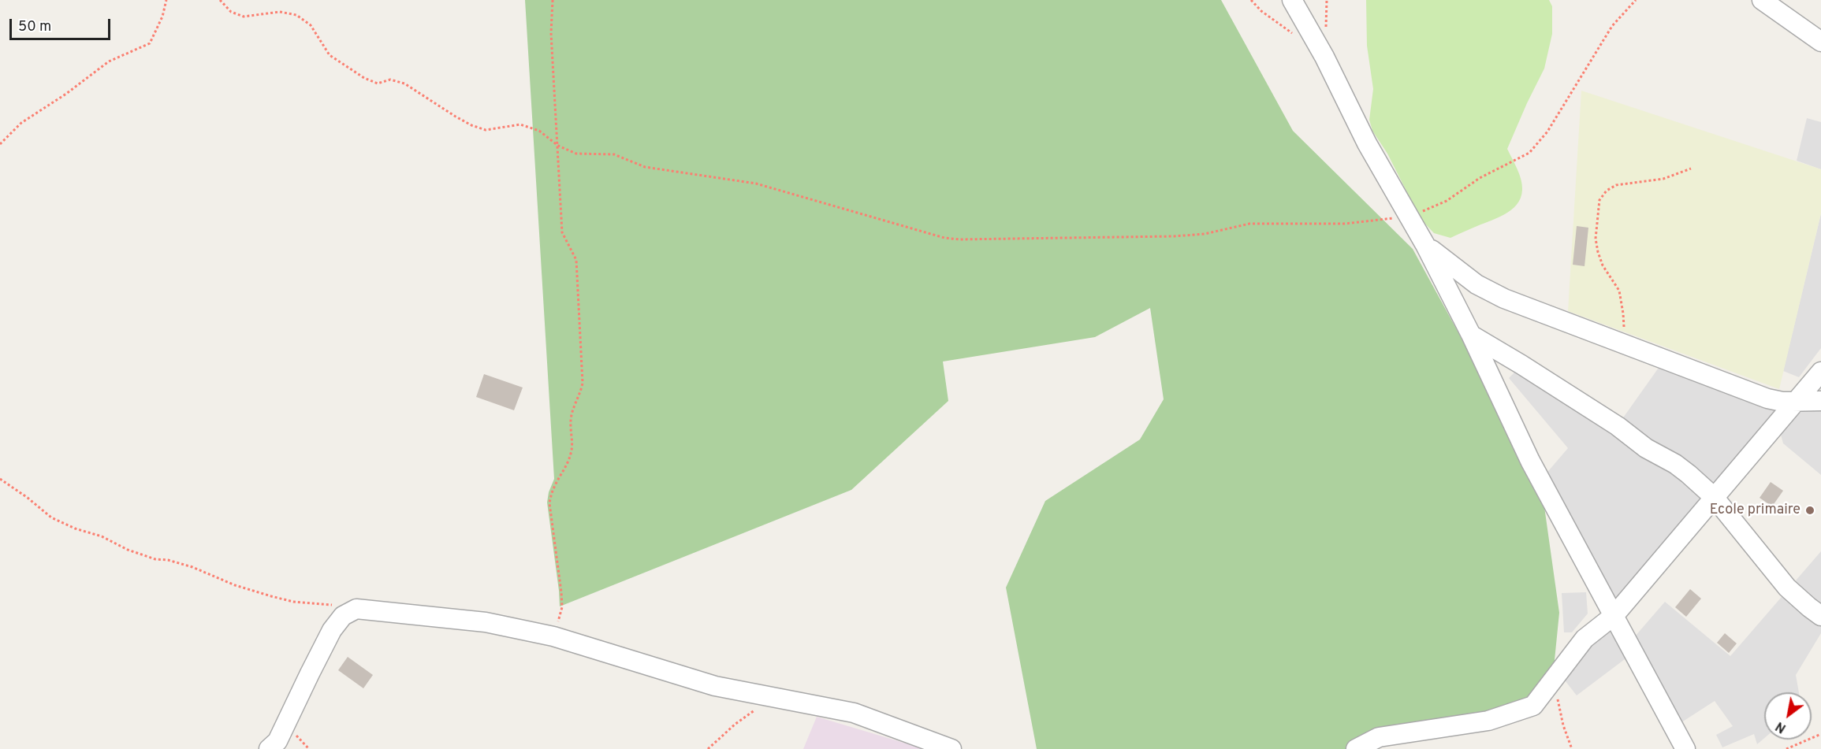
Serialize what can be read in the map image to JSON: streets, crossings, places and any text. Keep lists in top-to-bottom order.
{
  "places": ["Ecole primaire"],
  "scale_bar": "50 m",
  "north": "bottom left"
}
